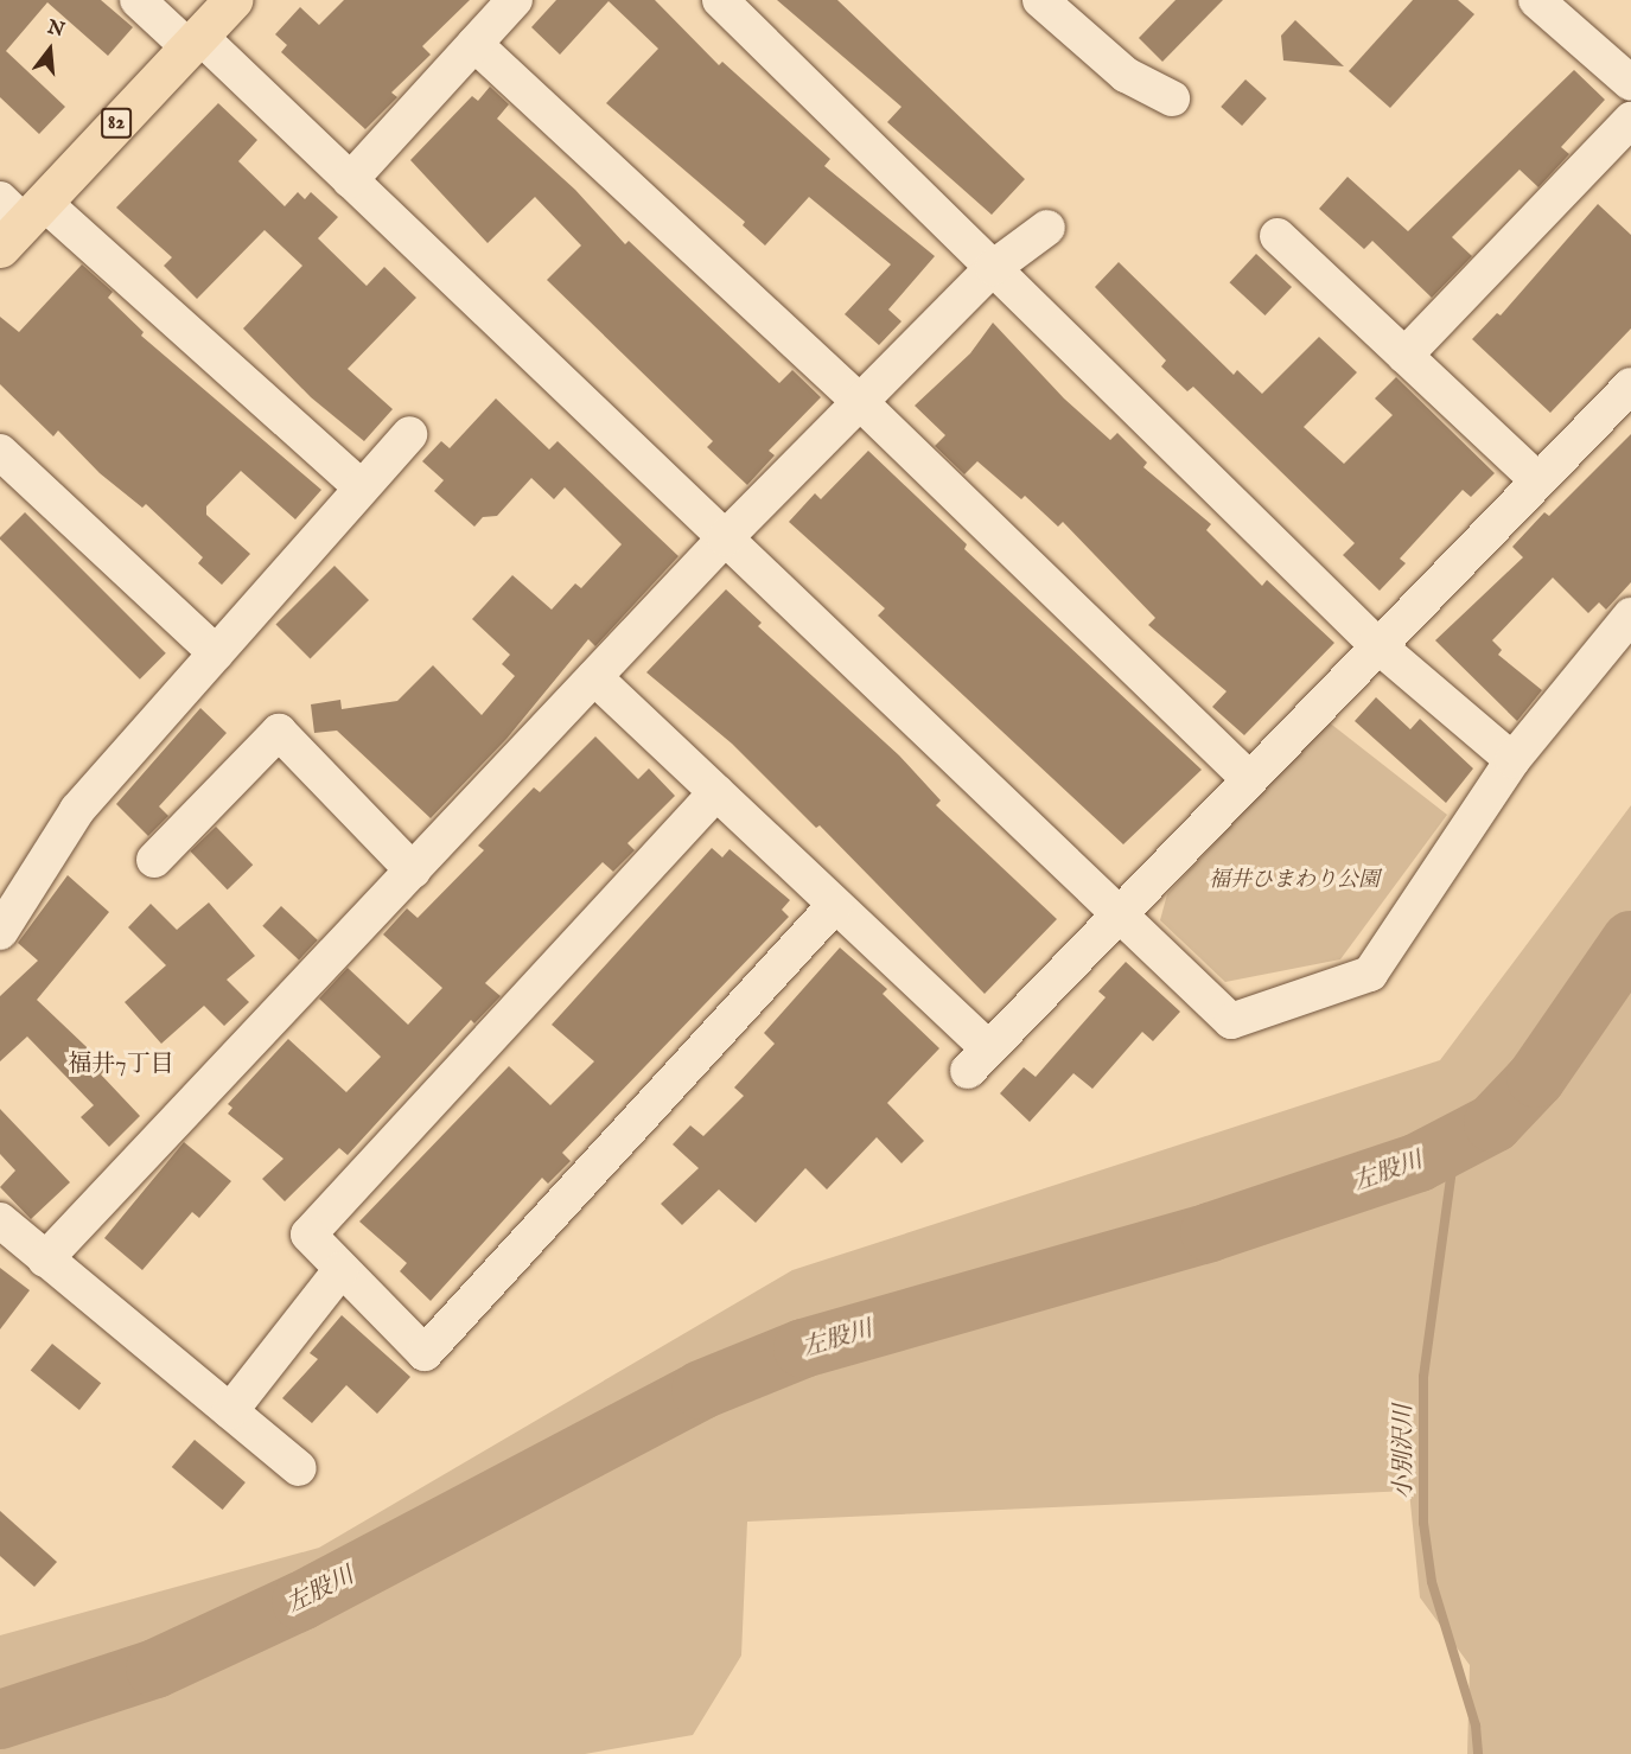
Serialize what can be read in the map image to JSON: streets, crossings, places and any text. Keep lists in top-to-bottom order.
{
  "streets": {
    "main road": ["82"]
  },
  "districts": ["福井7丁目"],
  "water": ["左股川", "小別沢川"],
  "parks": ["福井ひまわり公園"],
  "north": "top"
}
